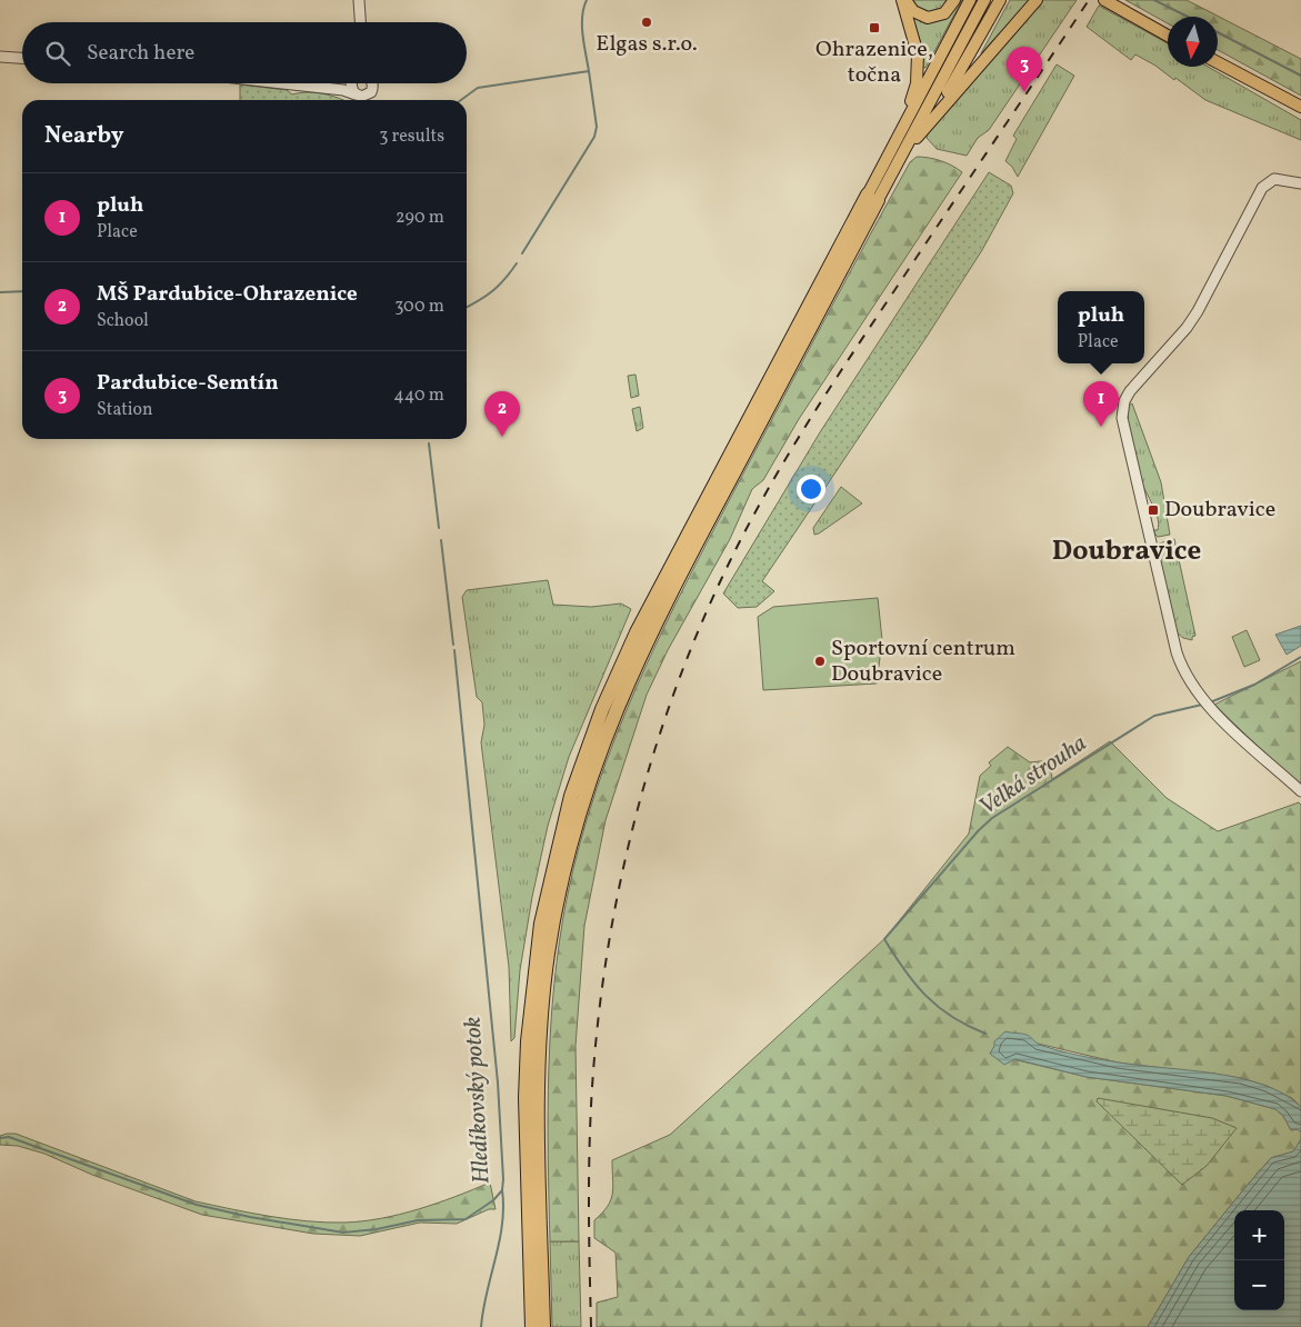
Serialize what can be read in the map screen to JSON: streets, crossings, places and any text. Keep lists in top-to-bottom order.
{
  "districts": ["Doubravice"],
  "water": ["Velká strouha", "Hledíkovský potok"],
  "places": {
    "other": ["Elgas s.r.o.", "Sportovní centrum Doubravice"],
    "transit": ["Ohrazenice, točna", "Doubravice"]
  },
  "north": "bottom",
  "page": {
    "search": "Search here",
    "pins": ["3", "1", "2"],
    "heading": ["Nearby", "3 results"],
    "list": [
      {
        "mark": "1",
        "name": "pluh",
        "note": "Place",
        "value": "290 m"
      },
      {
        "mark": "2",
        "name": "MŠ Pardubice-Ohrazenice",
        "note": "School",
        "value": "300 m"
      },
      {
        "mark": "3",
        "name": "Pardubice-Semtín",
        "note": "Station",
        "value": "440 m"
      }
    ],
    "popup": ["pluh", "Place"],
    "map_buttons": ["+", "−"]
  }
}
